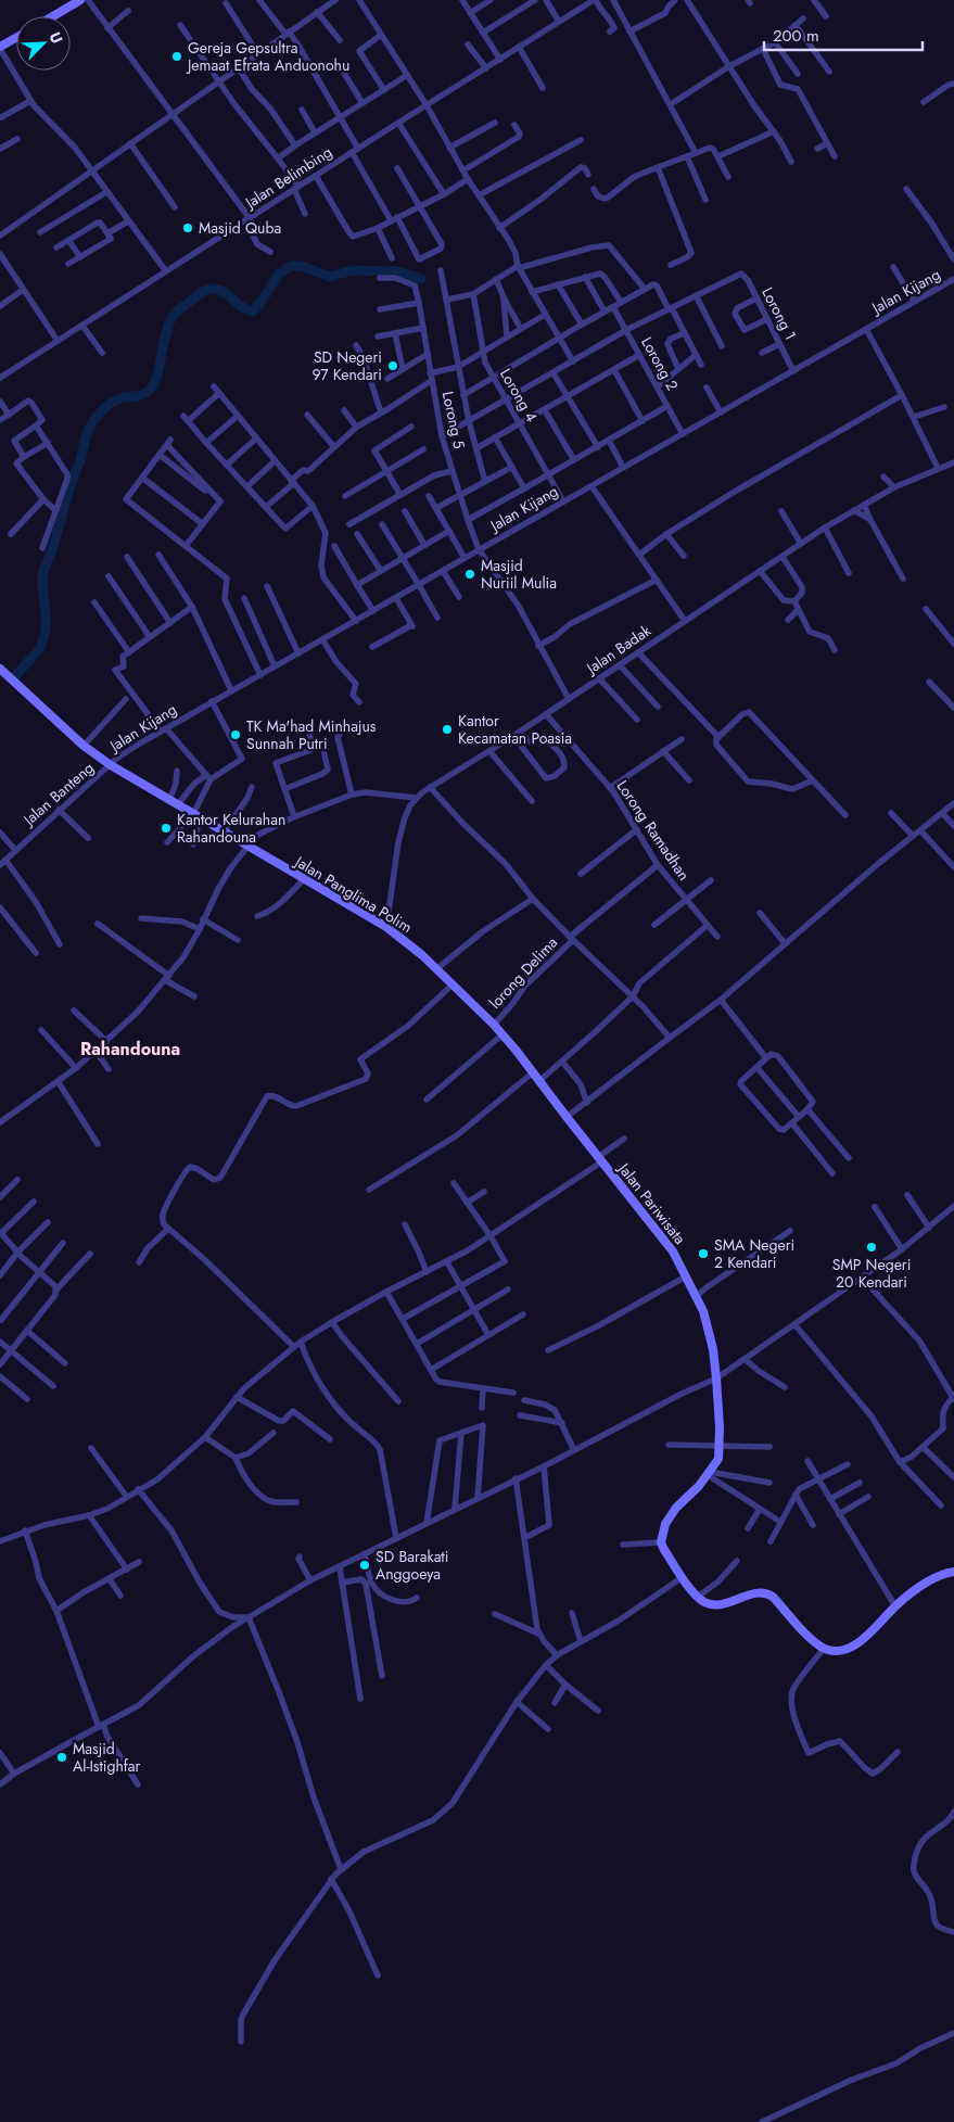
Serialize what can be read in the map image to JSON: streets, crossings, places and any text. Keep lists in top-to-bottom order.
{
  "streets": {
    "street": [
      "Jalan Belimbing",
      "Jalan Kijang",
      "Lorong 1",
      "Lorong 2",
      "Lorong 4",
      "Lorong 5",
      "Jalan Badak",
      "Jalan Banteng",
      "Lorong Ramadhan",
      "Jalan Panglima Polim",
      "lorong Delima",
      "Jalan Pariwisata"
    ]
  },
  "crossings": [
    ["Jalan Kijang", "Lorong 1"],
    ["Jalan Kijang", "Lorong 2"],
    ["Jalan Kijang", "Lorong 4"],
    ["Jalan Kijang", "Lorong 5"],
    ["Jalan Kijang", "Jalan Banteng"],
    ["Jalan Kijang", "Jalan Panglima Polim"],
    ["Lorong 5", "Jalan Badak"],
    ["Jalan Badak", "Lorong Ramadhan"],
    ["Jalan Badak", "Jalan Panglima Polim"],
    ["Jalan Banteng", "Jalan Panglima Polim"],
    ["Lorong Ramadhan", "lorong Delima"],
    ["Jalan Panglima Polim", "lorong Delima"],
    ["Jalan Panglima Polim", "Jalan Pariwisata"]
  ],
  "districts": ["Rahandouna"],
  "places": [
    "Gereja Gepsultra Jemaat Efrata Anduonohu",
    "Masjid Quba",
    "SD Negeri 97 Kendari",
    "Masjid Nuriil Mulia",
    "Kantor Kecamatan Poasia",
    "TK Ma'had Minhajus Sunnah Putri",
    "Kantor Kelurahan Rahandouna",
    "SMP Negeri 20 Kendari",
    "SMA Negeri 2 Kendari",
    "SD Barakati Anggoeya",
    "Masjid Al-Istighfar"
  ],
  "scale_bar": "200 m",
  "north": "top right"
}
